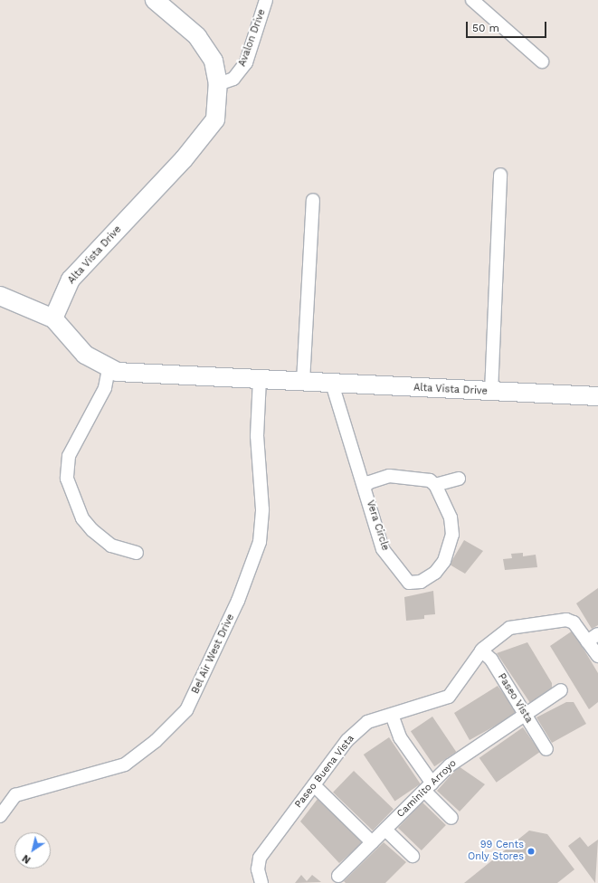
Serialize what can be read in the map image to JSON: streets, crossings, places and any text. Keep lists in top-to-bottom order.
{
  "streets": {
    "street": [
      "Avalon Drive",
      "Alta Vista Drive",
      "Vera Circle",
      "Bel Air West Drive",
      "Paseo Vista",
      "Paseo Buena Vista",
      "Caminito Arroyo"
    ]
  },
  "crossings": [
    ["Avalon Drive", "Alta Vista Drive"],
    ["Alta Vista Drive", "Vera Circle"],
    ["Alta Vista Drive", "Bel Air West Drive"],
    ["Paseo Vista", "Paseo Buena Vista"],
    ["Paseo Vista", "Caminito Arroyo"]
  ],
  "places": ["99 Cents Only Stores"],
  "scale_bar": "50 m",
  "north": "bottom left"
}
